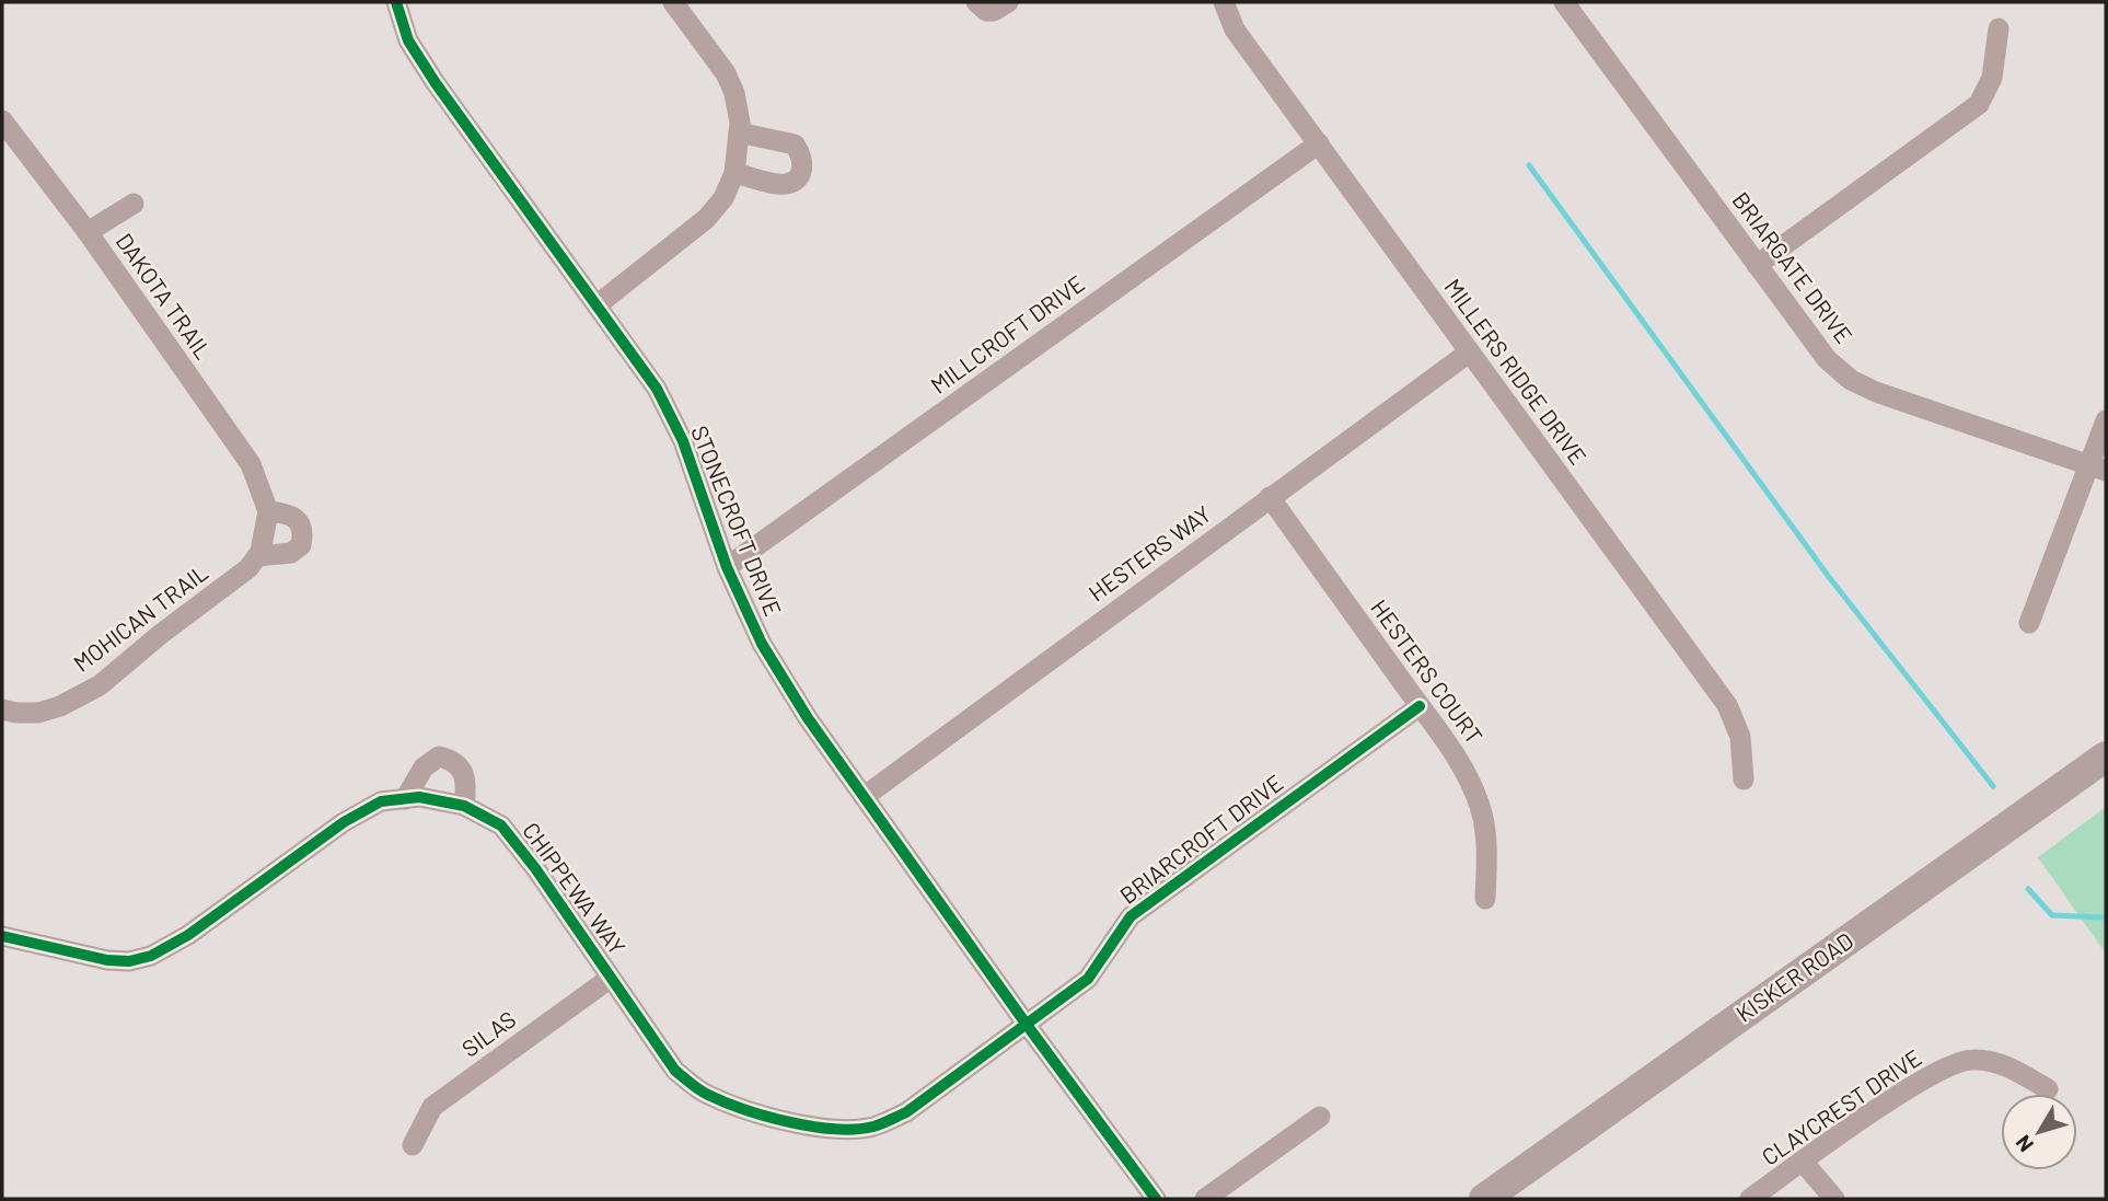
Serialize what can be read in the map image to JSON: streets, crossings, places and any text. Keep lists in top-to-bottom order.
{
  "streets": {
    "main road": ["KISKER ROAD"],
    "street": [
      "BRIARGATE DRIVE",
      "DAKOTA TRAIL",
      "MILLCROFT DRIVE",
      "MILLERS RIDGE DRIVE",
      "STONECROFT DRIVE",
      "HESTERS WAY",
      "MOHICAN TRAIL",
      "HESTERS COURT",
      "BRIARCROFT DRIVE",
      "CHIPPEWA WAY",
      "SILAS",
      "CLAYCREST DRIVE"
    ]
  },
  "crossings": [
    ["MILLCROFT DRIVE", "MILLERS RIDGE DRIVE"],
    ["MILLCROFT DRIVE", "STONECROFT DRIVE"],
    ["MILLERS RIDGE DRIVE", "HESTERS WAY"],
    ["STONECROFT DRIVE", "HESTERS WAY"],
    ["STONECROFT DRIVE", "BRIARCROFT DRIVE"],
    ["STONECROFT DRIVE", "CHIPPEWA WAY"],
    ["HESTERS WAY", "HESTERS COURT"],
    ["HESTERS COURT", "BRIARCROFT DRIVE"],
    ["BRIARCROFT DRIVE", "CHIPPEWA WAY"],
    ["CHIPPEWA WAY", "SILAS"]
  ],
  "north": "bottom left"
}
